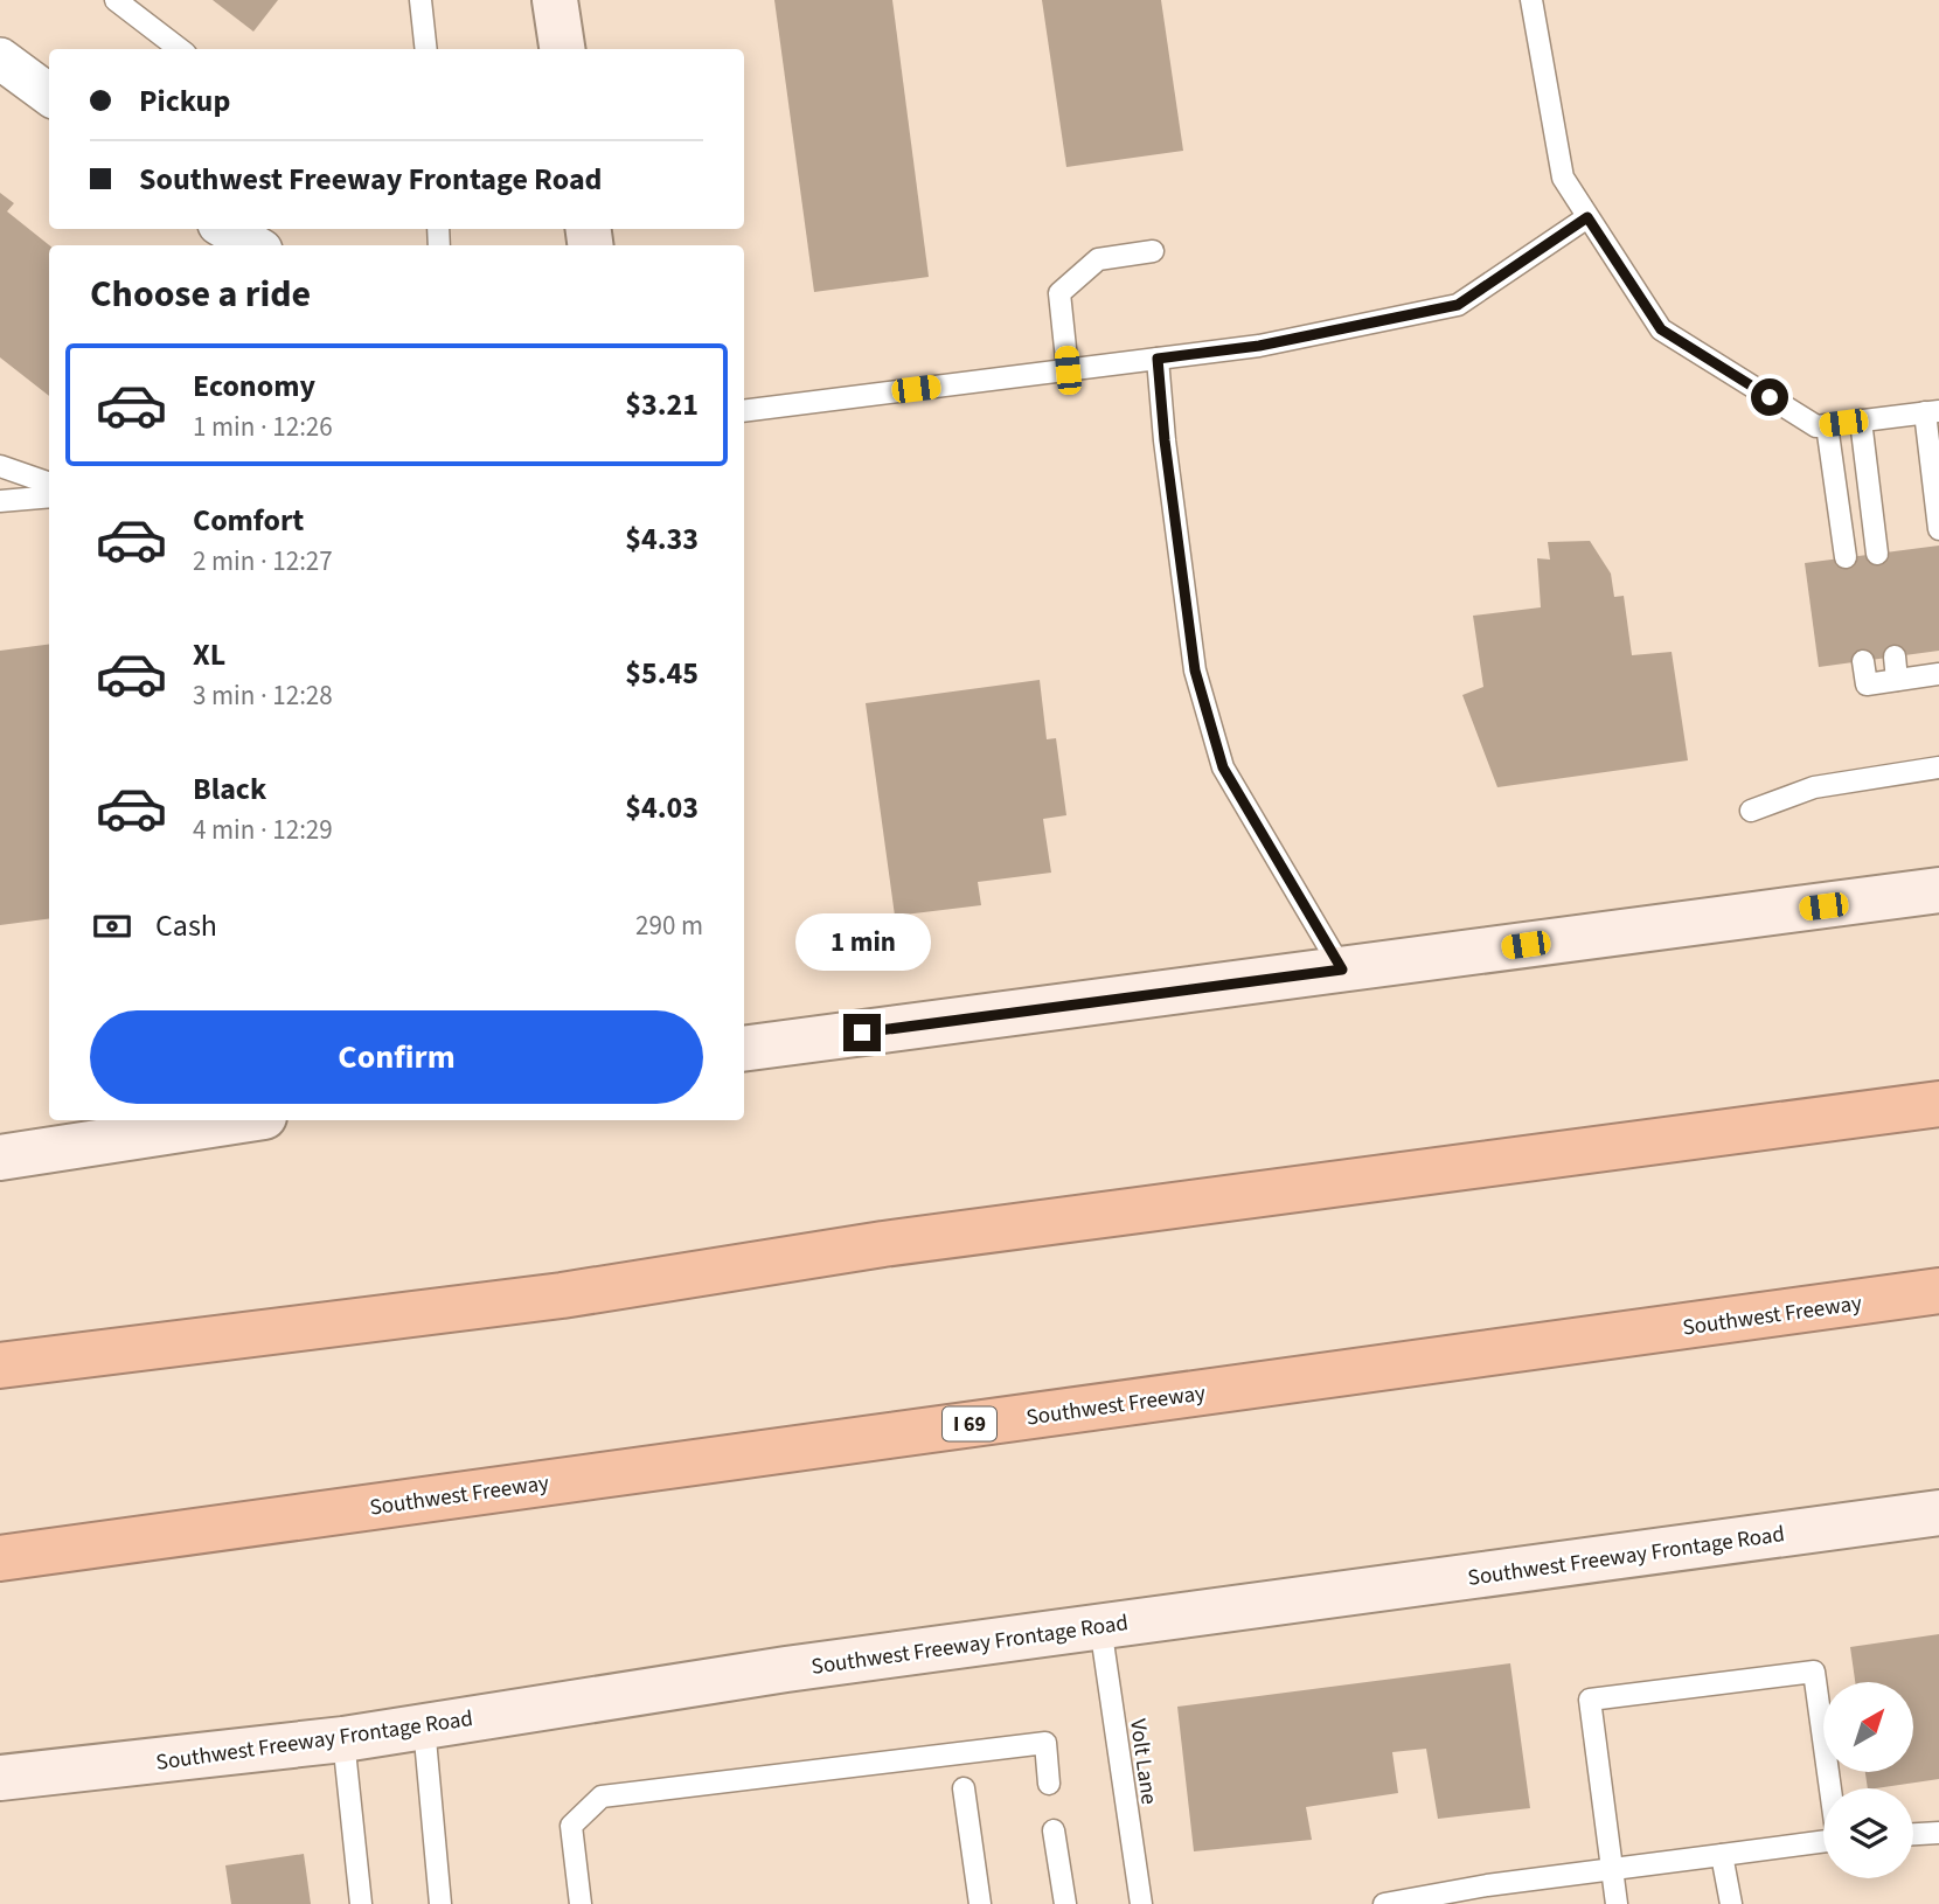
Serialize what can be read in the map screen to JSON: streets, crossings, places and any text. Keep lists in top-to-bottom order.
{
  "streets": {
    "highway": ["Southwest Freeway", "I 69"],
    "main road": ["Southwest Freeway Frontage Road"],
    "lane": ["Volt Lane"]
  },
  "crossings": [
    ["Southwest Freeway Frontage Road", "Volt Lane"]
  ],
  "north": "top right",
  "page": {
    "banner": ["Pickup", "Southwest Freeway Frontage Road"],
    "heading": "Choose a ride",
    "list": [
      {
        "name": "Economy",
        "note": "1 min · 12:26",
        "value": "$3.21"
      },
      {
        "name": "Comfort",
        "note": "2 min · 12:27",
        "value": "$4.33"
      },
      {
        "name": "XL",
        "note": "3 min · 12:28",
        "value": "$5.45"
      },
      {
        "name": "Black",
        "note": "4 min · 12:29",
        "value": "$4.03"
      }
    ],
    "pay": ["Cash", "290 m"],
    "bubble": "1 min",
    "buttons": "Confirm"
  }
}
